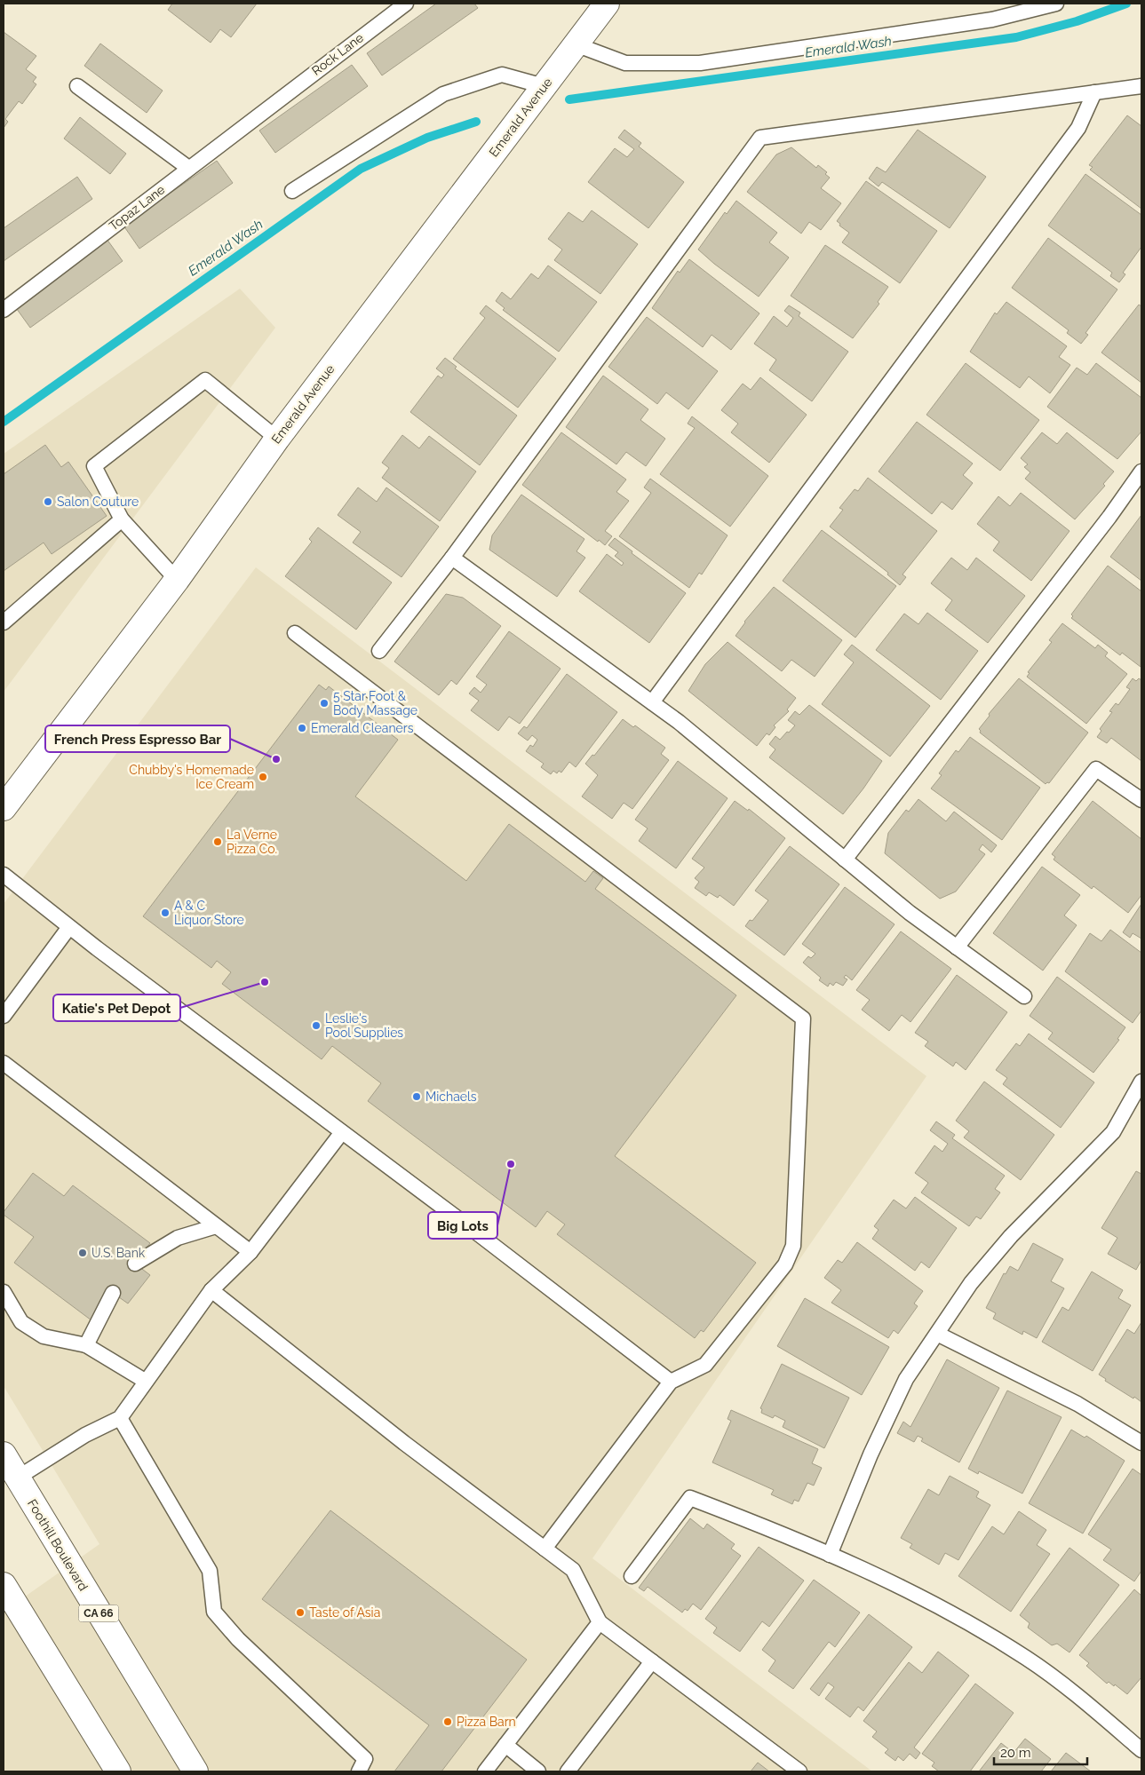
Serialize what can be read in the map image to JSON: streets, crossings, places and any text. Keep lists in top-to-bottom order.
{
  "streets": {
    "street": ["Emerald Avenue", "Foothill Boulevard", "CA 66"],
    "lane": ["Rock Lane", "Topaz Lane"]
  },
  "crossings": [
    ["Rock Lane", "Topaz Lane"]
  ],
  "water": ["Emerald Wash"],
  "places": [
    "Salon Couture",
    "5 Star Foot & Body Massage",
    "Emerald Cleaners",
    "French Press Espresso Bar",
    "Chubby's Homemade Ice Cream",
    "La Verne Pizza Co.",
    "A & C Liquor Store",
    "Katie's Pet Depot",
    "Leslie's Pool Supplies",
    "Michaels",
    "Big Lots",
    "U.S. Bank",
    "Taste of Asia",
    "Pizza Barn"
  ],
  "scale_bar": "20 m"
}
